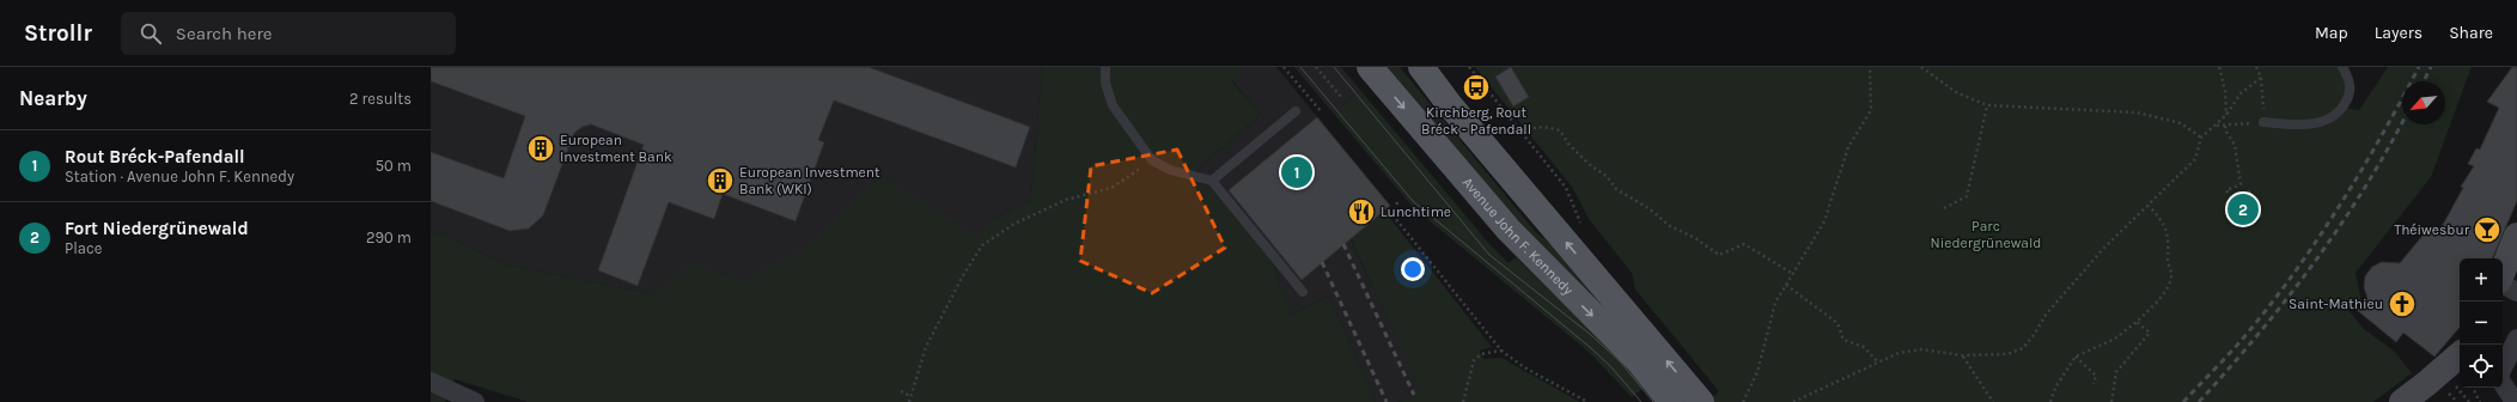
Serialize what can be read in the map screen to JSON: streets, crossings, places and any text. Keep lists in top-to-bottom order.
{
  "streets": {
    "main road": ["Avenue John F. Kennedy"]
  },
  "parks": ["Parc Niedergrünewald"],
  "places": {
    "bus stop": ["Kirchberg, Rout Bréck - Pafendall"],
    "building": ["European Investment Bank", "European Investment Bank (WKI)"],
    "restaurant": ["Lunchtime"],
    "bar": ["Théiwesbur"],
    "church": ["Saint-Mathieu"]
  },
  "north": "bottom left",
  "page": {
    "header": "Strollr",
    "search": "Search here",
    "nav": ["Map", "Layers", "Share"],
    "heading": ["Nearby", "2 results"],
    "list": [
      {
        "mark": "1",
        "name": "Rout Bréck-Pafendall",
        "note": "Station · Avenue John F. Kennedy",
        "value": "50 m"
      },
      {
        "mark": "2",
        "name": "Fort Niedergrünewald",
        "note": "Place",
        "value": "290 m"
      }
    ],
    "pins": ["1", "2"],
    "map_buttons": ["+", "−"]
  }
}
